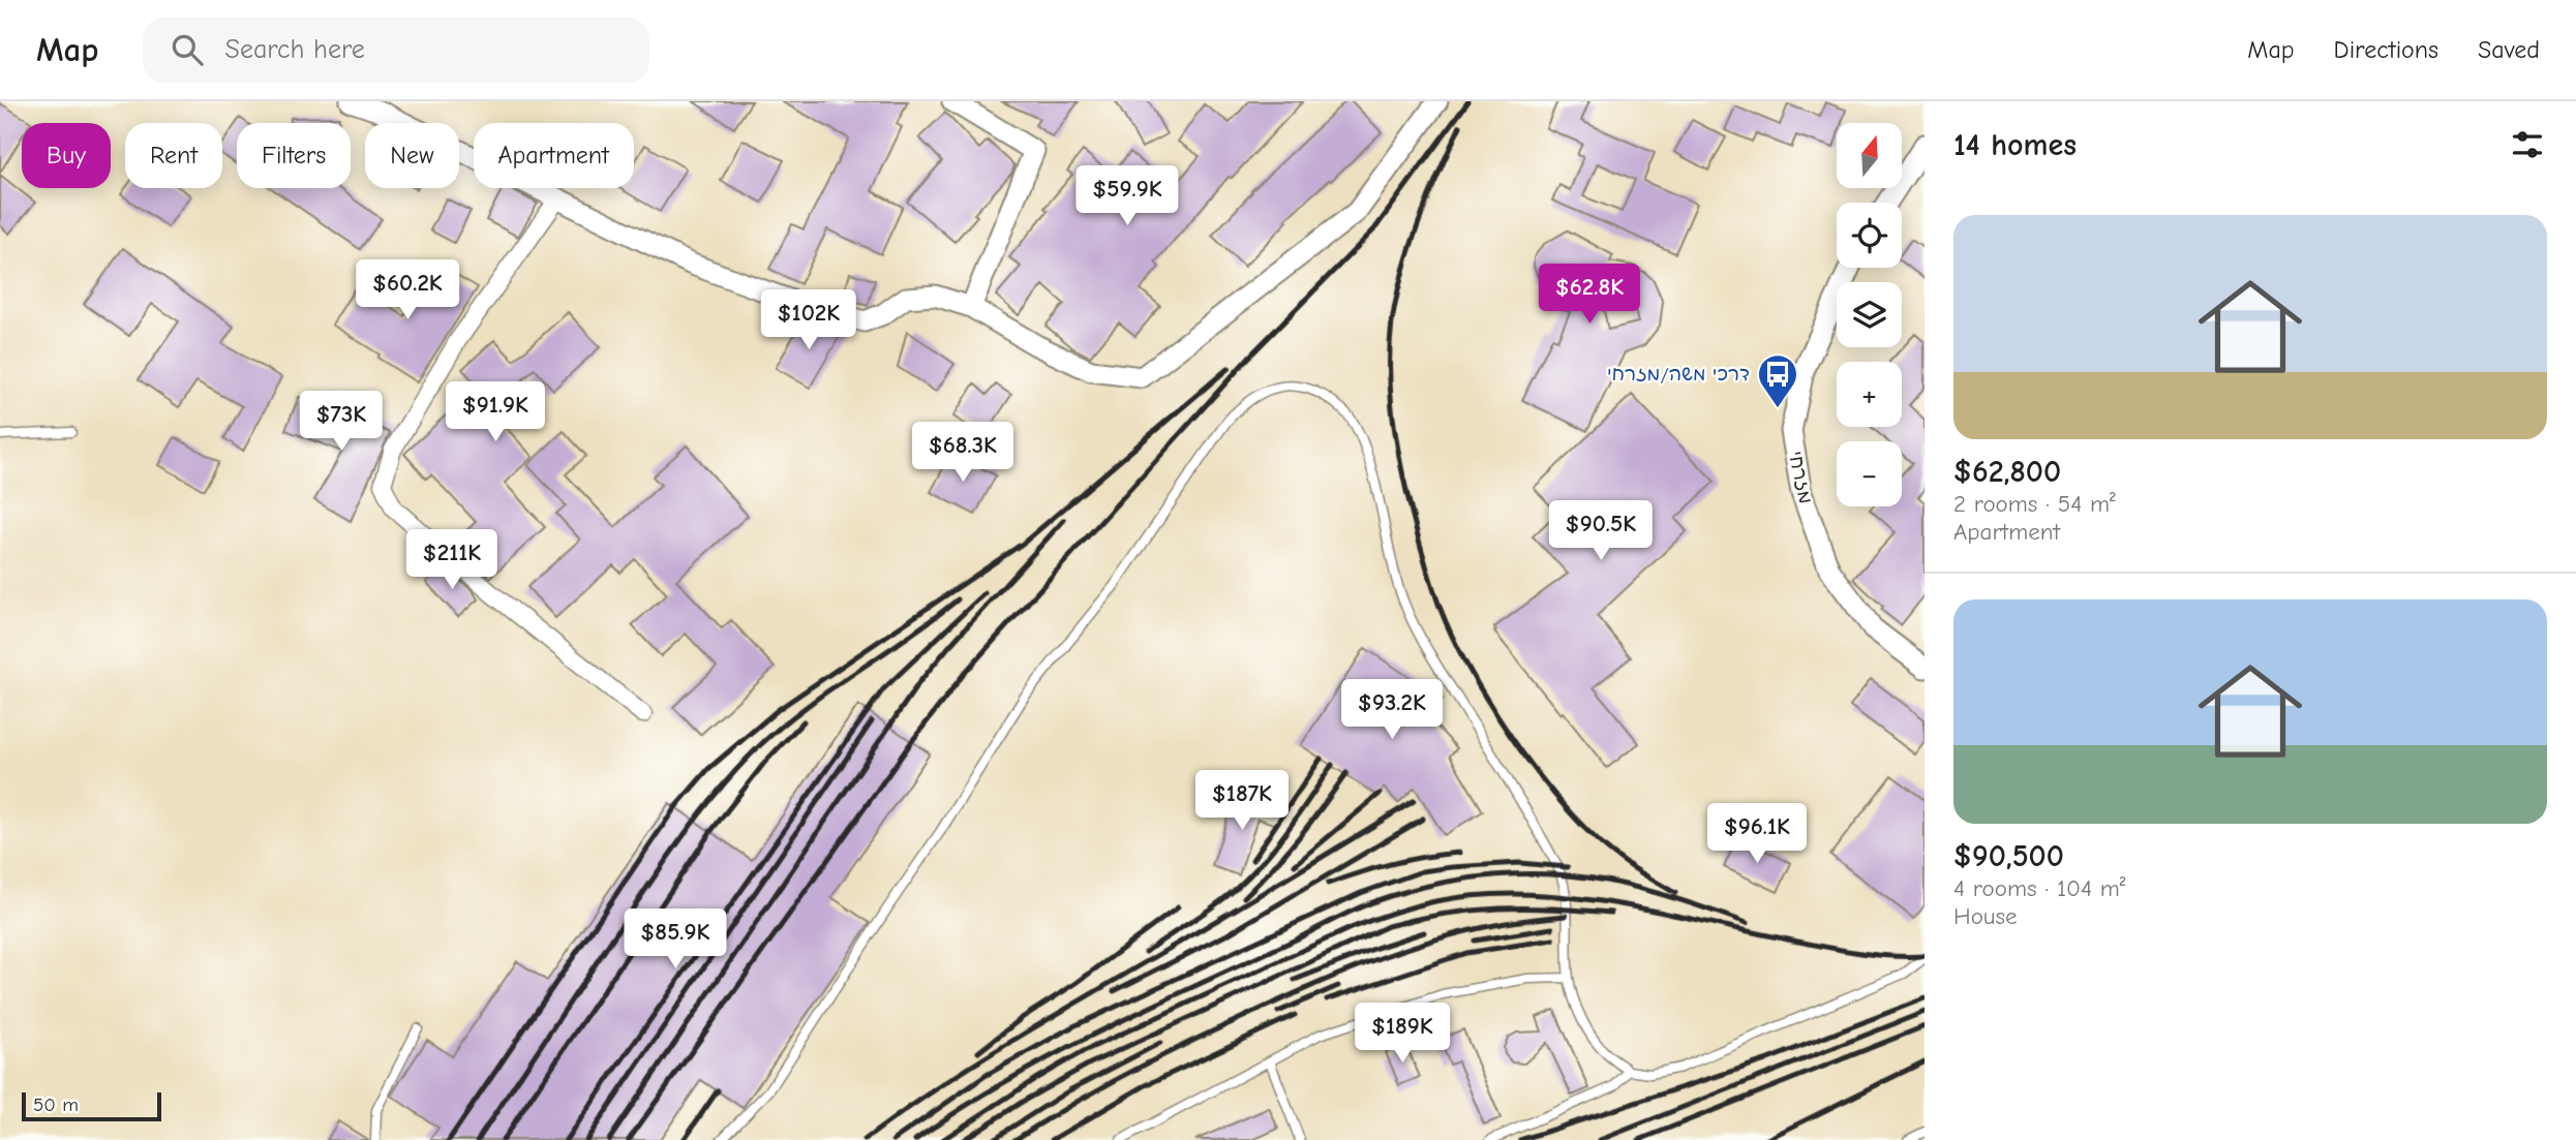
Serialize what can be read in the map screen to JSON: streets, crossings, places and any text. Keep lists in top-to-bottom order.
{
  "streets": {
    "street": ["מזרחי"]
  },
  "places": {
    "bus stop": ["דרכי משה/מזרחי"]
  },
  "scale_bar": "50 m",
  "north": "top",
  "page": {
    "header": "Map",
    "search": "Search here",
    "nav": ["Map", "Directions", "Saved"],
    "heading": "14 homes",
    "map_buttons": ["+", "−"],
    "chip": [
      "Buy",
      "Rent",
      "Filters",
      "New",
      "Apartment"
    ],
    "price": [
      "$59.9K",
      "$60.2K",
      "$62.8K",
      "$102K",
      "$91.9K",
      "$73K",
      "$68.3K",
      "$90.5K",
      "$211K",
      "$93.2K",
      "$187K",
      "$96.1K",
      "$85.9K",
      "$189K"
    ],
    "list": [
      {
        "name": "$62,800",
        "note": "2 rooms · 54 m² · Apartment"
      },
      {
        "name": "$90,500",
        "note": "4 rooms · 104 m² · House"
      }
    ],
    "scale": "50 m"
  }
}
